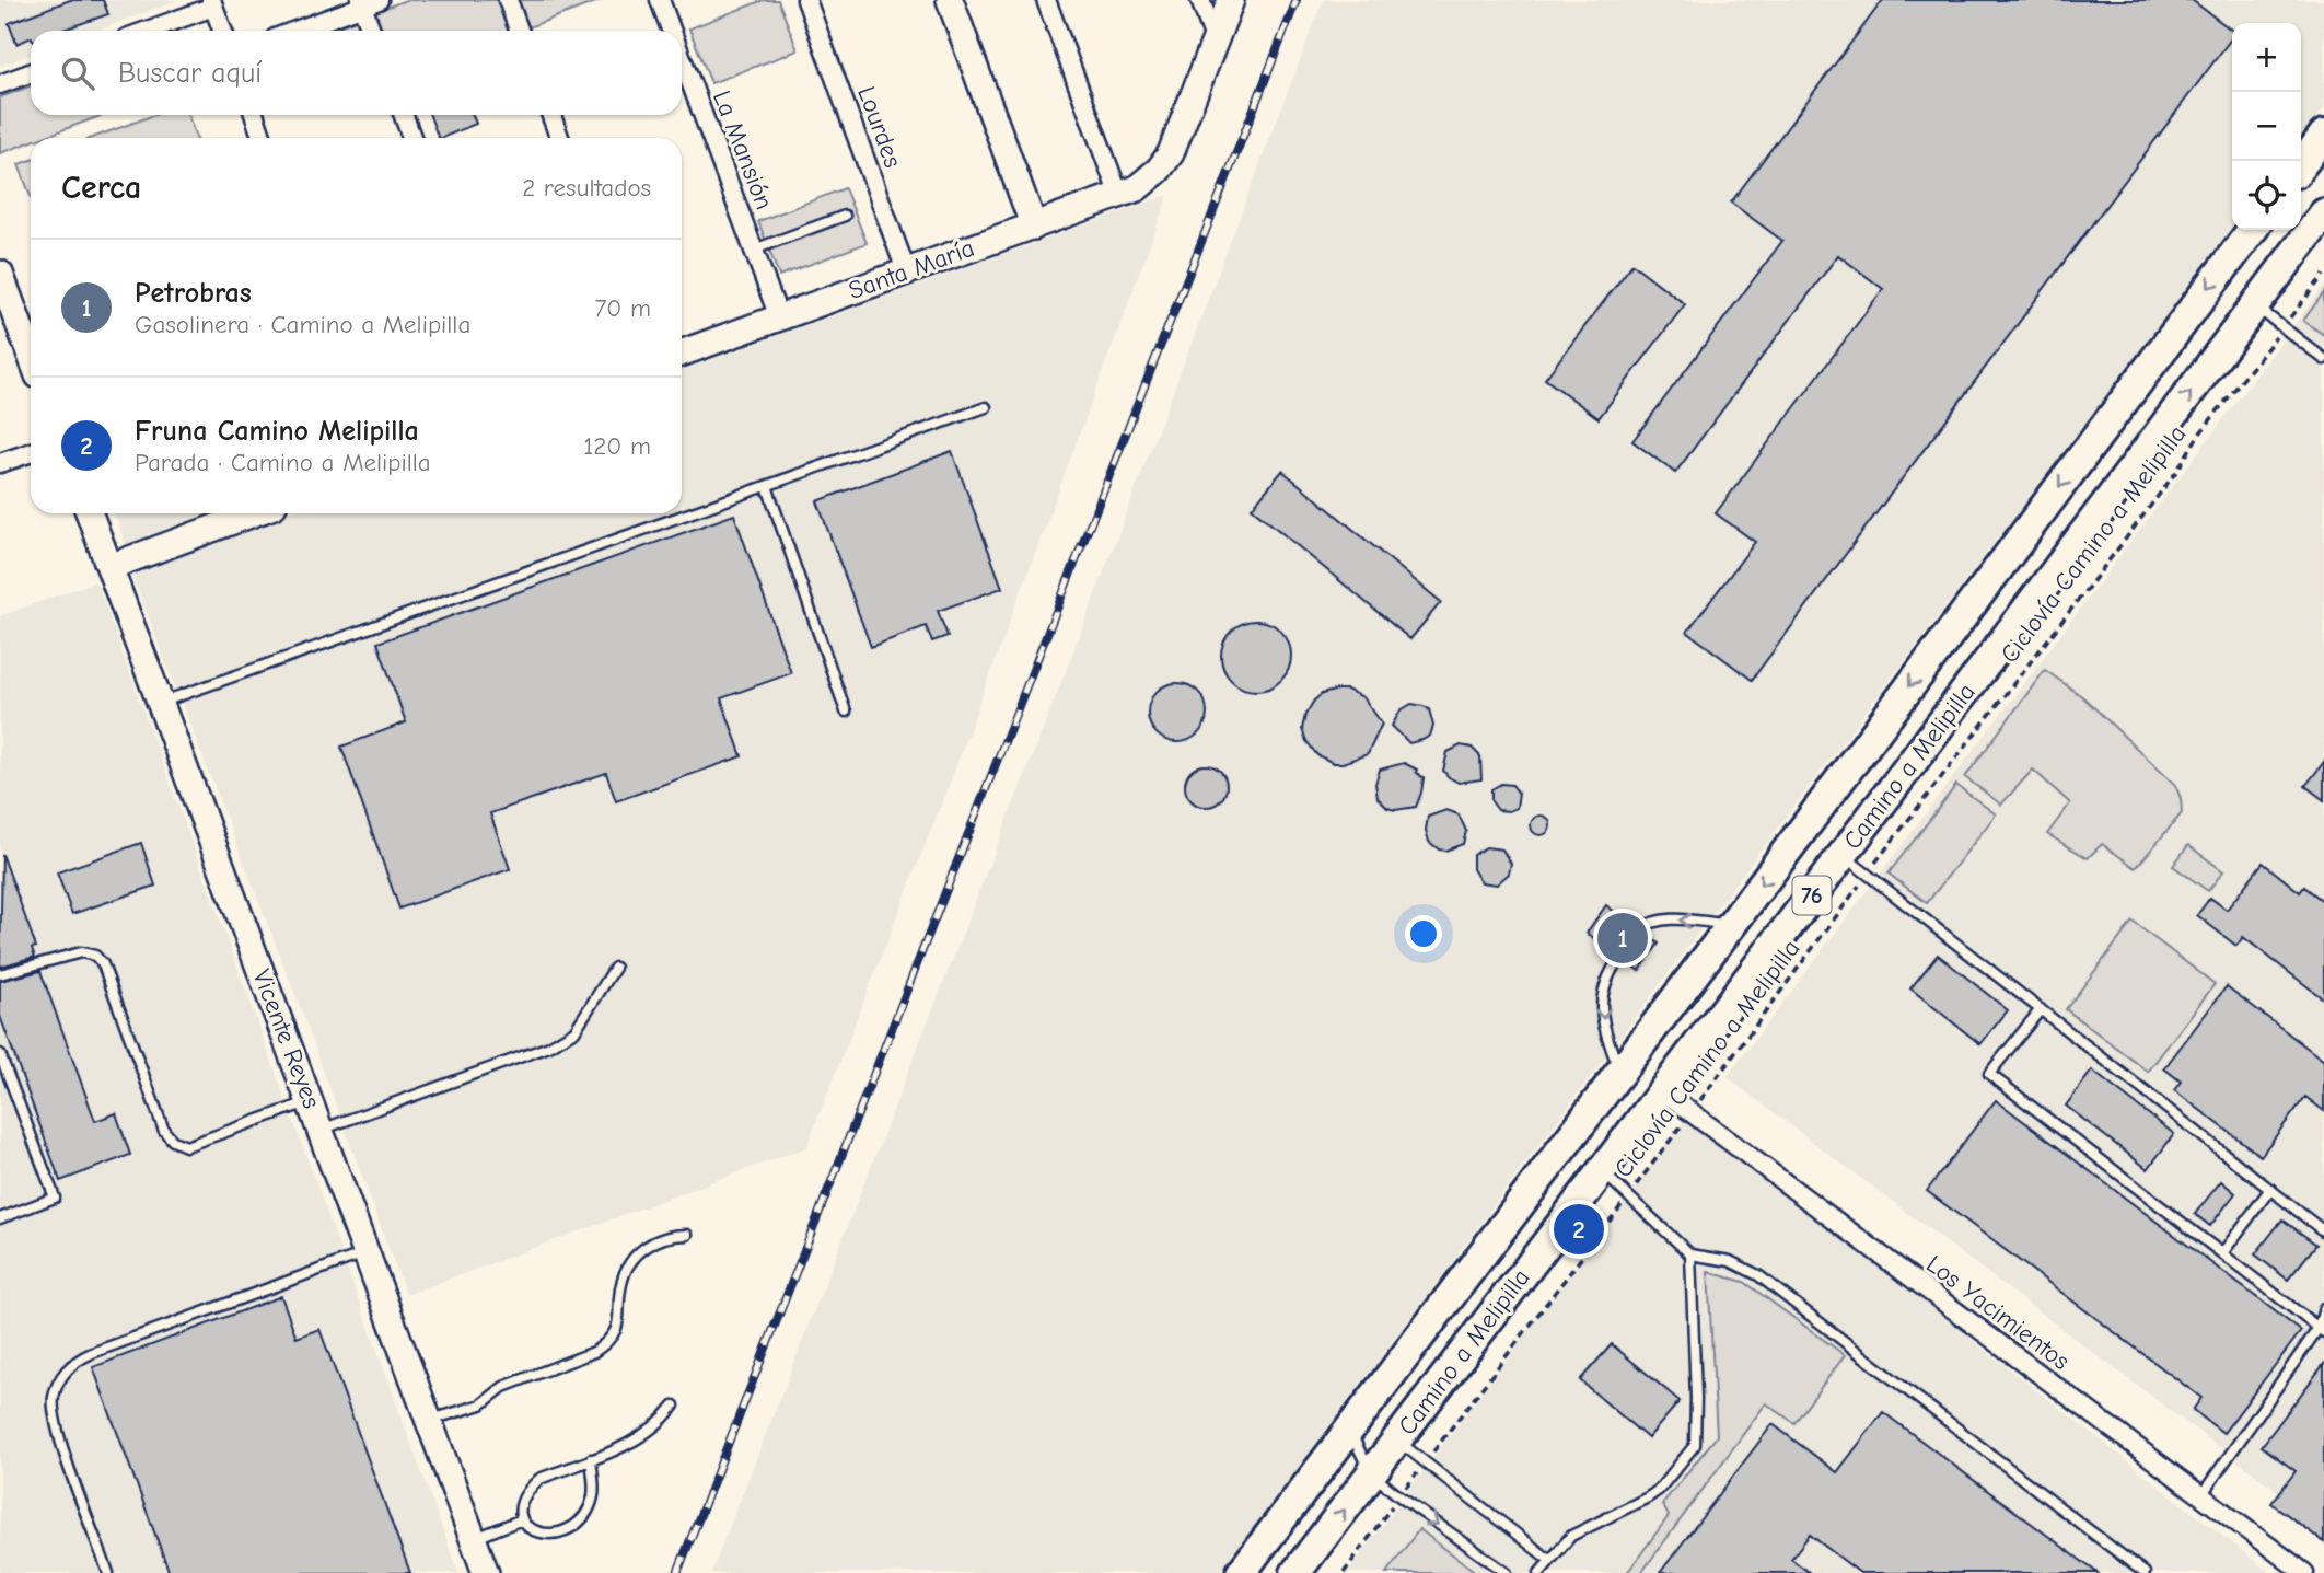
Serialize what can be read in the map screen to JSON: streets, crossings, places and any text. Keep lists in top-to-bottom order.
{
  "streets": {
    "main road": ["Camino a Melipilla", "76"],
    "street": [
      "Lourdes",
      "La Mansión",
      "Santa María",
      "Vicente Reyes",
      "Los Yacimientos"
    ],
    "path": ["Ciclovía Camino a Melipilla"]
  },
  "crossings": [
    ["Lourdes", "Santa María"],
    ["La Mansión", "Santa María"],
    ["Ciclovía Camino a Melipilla", "Los Yacimientos"],
    ["Camino a Melipilla", "Los Yacimientos"]
  ],
  "page": {
    "map_buttons": ["+", "−"],
    "search": "Buscar aquí",
    "heading": ["Cerca", "2 resultados"],
    "list": [
      {
        "mark": "1",
        "name": "Petrobras",
        "note": "Gasolinera · Camino a Melipilla",
        "value": "70 m"
      },
      {
        "mark": "2",
        "name": "Fruna Camino Melipilla",
        "note": "Parada · Camino a Melipilla",
        "value": "120 m"
      }
    ],
    "pins": ["1", "2"]
  }
}
